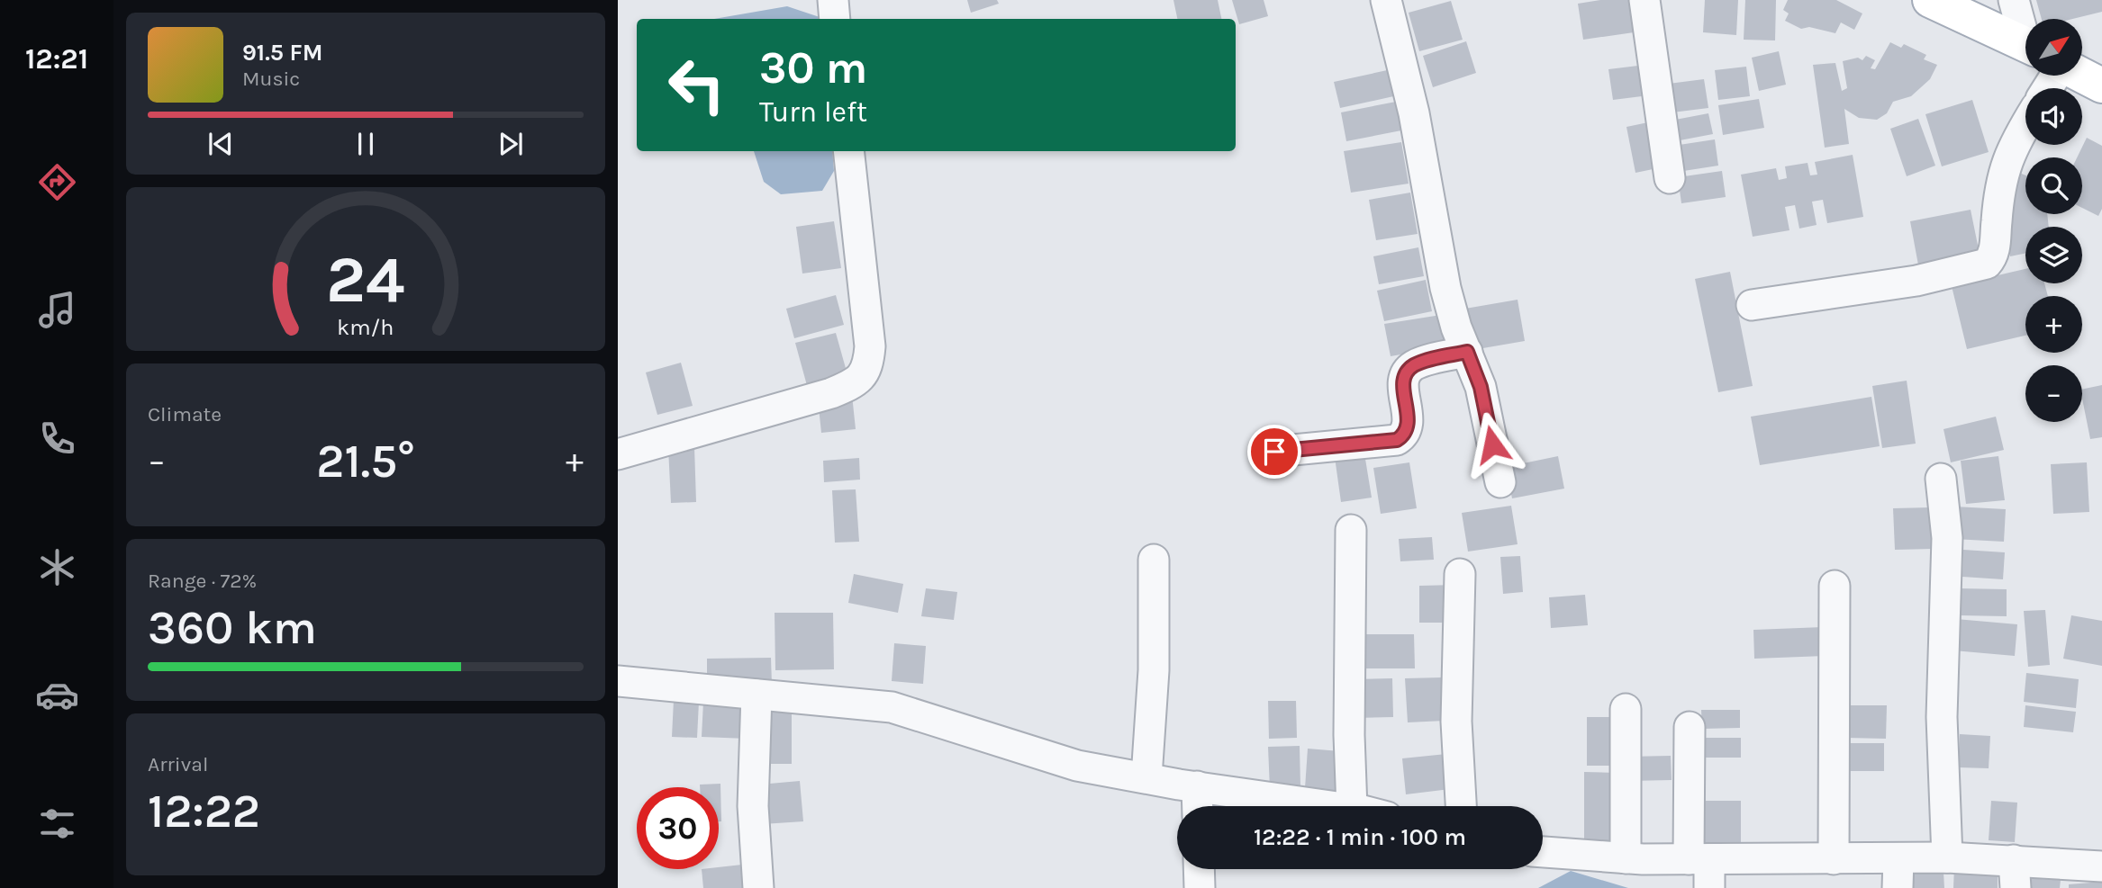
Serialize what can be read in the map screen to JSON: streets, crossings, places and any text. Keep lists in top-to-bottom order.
{
  "north": "top right",
  "page": {
    "tabs": "12:21",
    "map_buttons": ["+", "−"],
    "turn": ["30 m", "Turn left"],
    "song": ["91.5 FM", "Music"],
    "tile": [
      "Climate",
      ["Range · 72%", "360 km"],
      ["Arrival", "12:22"]
    ],
    "heat": ["−", "21.5°", "+"],
    "limit": "30",
    "trip": "12:22 · 1 min · 100 m",
    "gauge": ["24", "km/h"]
  }
}
